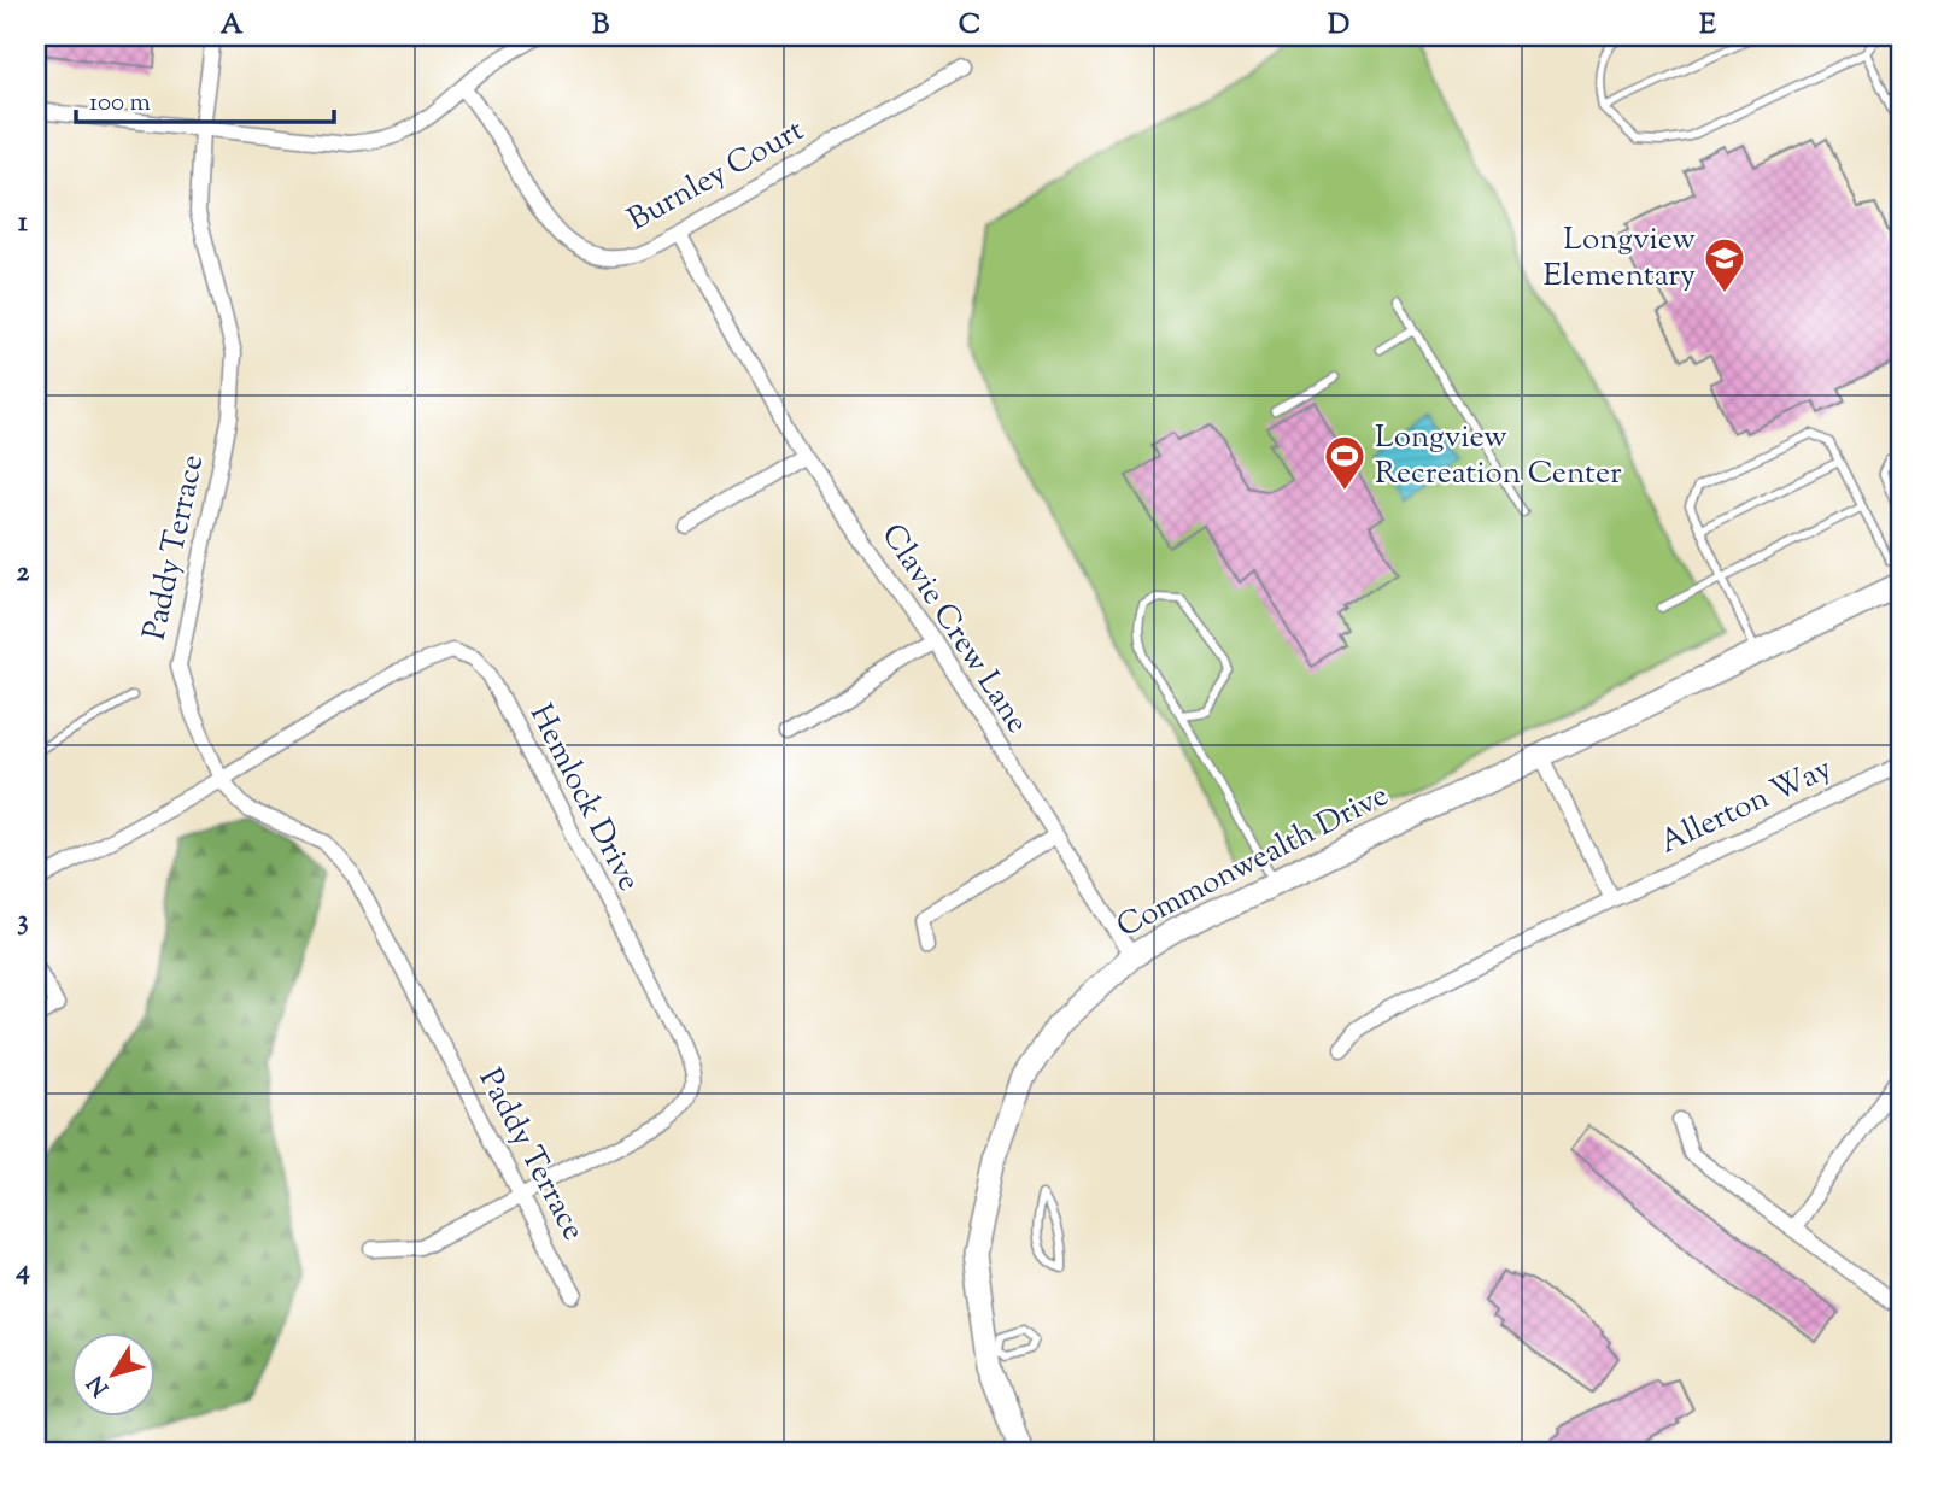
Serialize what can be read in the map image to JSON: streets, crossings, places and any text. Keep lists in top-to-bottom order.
{
  "streets": {
    "street": [
      "Burnley Court",
      "Paddy Terrace",
      "Clavie Crew Lane",
      "Hemlock Drive",
      "Allerton Way",
      "Commonwealth Drive"
    ]
  },
  "crossings": [
    ["Burnley Court", "Clavie Crew Lane"],
    ["Paddy Terrace", "Hemlock Drive"],
    ["Clavie Crew Lane", "Commonwealth Drive"]
  ],
  "places": {
    "school or university": ["Longview Elementary"],
    "sports": ["Longview Recreation Center"]
  },
  "scale_bar": "100 m",
  "north": "bottom left",
  "grid": {
    "columns": [
      "A",
      "B",
      "C",
      "D",
      "E"
    ],
    "rows": [
      "1",
      "2",
      "3",
      "4"
    ]
  }
}
